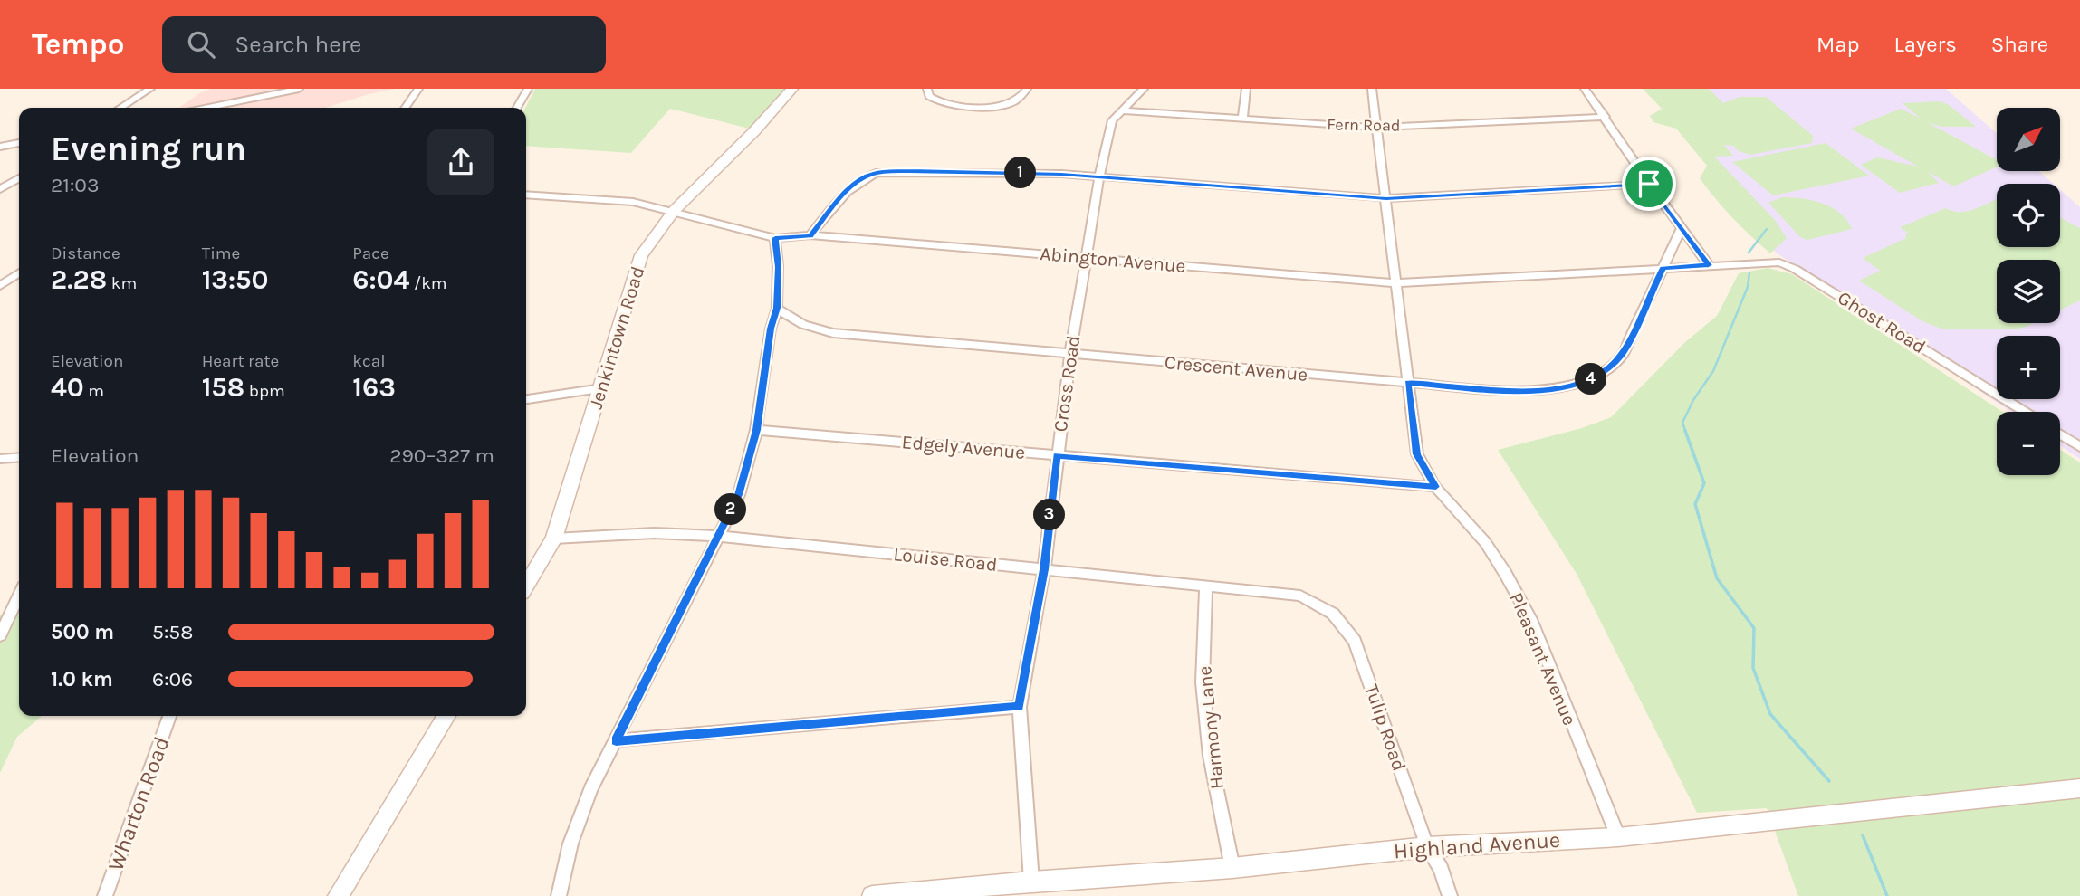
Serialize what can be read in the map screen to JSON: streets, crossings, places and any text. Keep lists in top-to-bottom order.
{
  "streets": {
    "street": [
      "Fern Road",
      "Abington Avenue",
      "Ghost Road",
      "Jenkintown Road",
      "Crescent Avenue",
      "Cross Road",
      "Edgely Avenue",
      "Louise Road",
      "Pleasant Avenue",
      "Harmony Lane",
      "Tulip Road",
      "Wharton Road",
      "Highland Avenue"
    ]
  },
  "crossings": [
    ["Fern Road", "Cross Road"],
    ["Fern Road", "Pleasant Avenue"],
    ["Abington Avenue", "Ghost Road"],
    ["Abington Avenue", "Jenkintown Road"],
    ["Abington Avenue", "Crescent Avenue"],
    ["Abington Avenue", "Cross Road"],
    ["Abington Avenue", "Pleasant Avenue"],
    ["Jenkintown Road", "Louise Road"],
    ["Crescent Avenue", "Cross Road"],
    ["Crescent Avenue", "Pleasant Avenue"],
    ["Cross Road", "Edgely Avenue"],
    ["Cross Road", "Louise Road"],
    ["Cross Road", "Highland Avenue"],
    ["Edgely Avenue", "Pleasant Avenue"],
    ["Louise Road", "Harmony Lane"],
    ["Louise Road", "Tulip Road"],
    ["Pleasant Avenue", "Highland Avenue"],
    ["Harmony Lane", "Highland Avenue"],
    ["Tulip Road", "Highland Avenue"]
  ],
  "north": "top right",
  "page": {
    "header": "Tempo",
    "search": "Search here",
    "nav": ["Map", "Layers", "Share"],
    "map_buttons": ["+", "−"],
    "heading": ["Evening run", "21:03"],
    "pins": [
      "1",
      "4",
      "2",
      "3"
    ],
    "stats": [
      ["Distance", "2.28 km"],
      ["Time", "13:50"],
      ["Pace", "6:04 /km"],
      ["Elevation", "40 m"],
      ["Heart rate", "158 bpm"],
      ["kcal", "163"]
    ],
    "chart": ["Elevation", "290–327 m"],
    "list": [
      {
        "name": "500 m",
        "note": "5:58"
      },
      {
        "name": "1.0 km",
        "note": "6:06"
      }
    ]
  }
}
